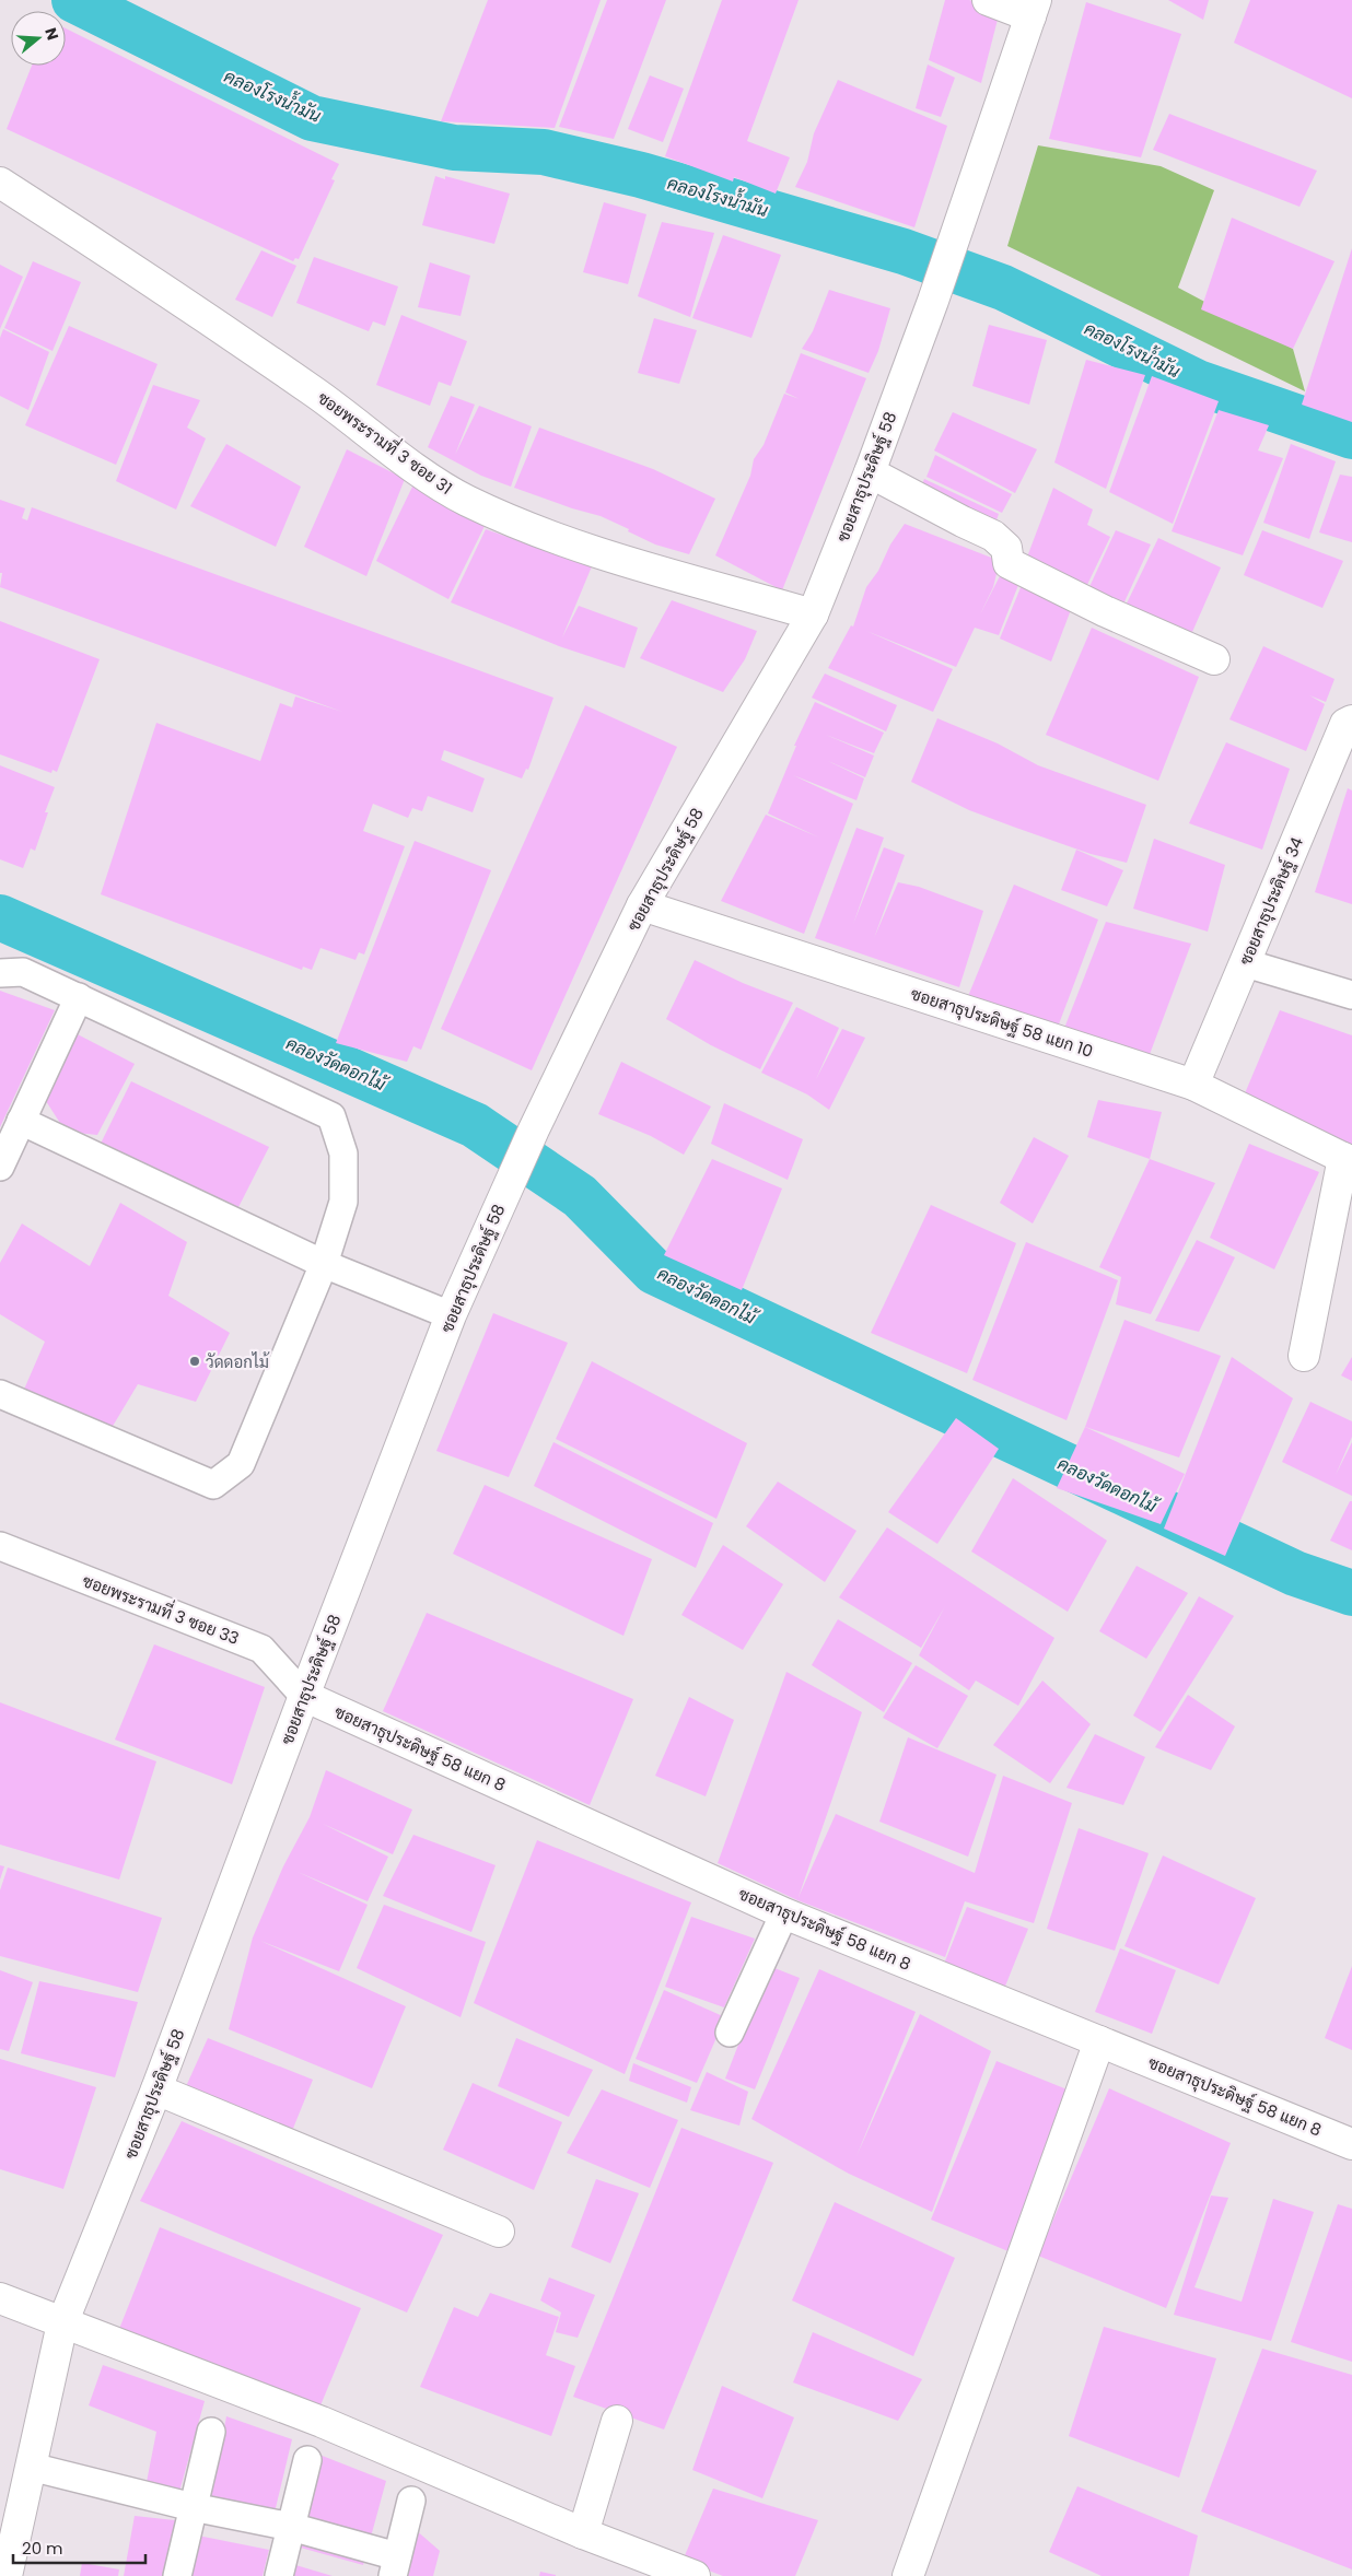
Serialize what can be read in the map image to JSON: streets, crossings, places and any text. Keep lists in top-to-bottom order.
{
  "streets": {
    "street": [
      "ซอยพระรามที่ 3 ซอย 31",
      "ซอยสาธุประดิษฐ์ 58",
      "ซอยสาธุประดิษฐ์ 34",
      "ซอยสาธุประดิษฐ์ 58 แยก 10",
      "ซอยสาธุประดิษฐ์ 58 แยก 8"
    ],
    "lane": ["ซอยพระรามที่ 3 ซอย 33"]
  },
  "crossings": [
    ["ซอยพระรามที่ 3 ซอย 31", "ซอยสาธุประดิษฐ์ 58"],
    ["ซอยสาธุประดิษฐ์ 58", "ซอยสาธุประดิษฐ์ 58 แยก 10"],
    ["ซอยสาธุประดิษฐ์ 58", "ซอยพระรามที่ 3 ซอย 33"],
    ["ซอยสาธุประดิษฐ์ 58", "ซอยสาธุประดิษฐ์ 58 แยก 8"],
    ["ซอยสาธุประดิษฐ์ 34", "ซอยสาธุประดิษฐ์ 58 แยก 10"],
    ["ซอยพระรามที่ 3 ซอย 33", "ซอยสาธุประดิษฐ์ 58 แยก 8"]
  ],
  "water": ["คลองโรงน้ำมัน", "คลองวัดดอกไม้"],
  "places": ["วัดดอกไม้"],
  "scale_bar": "20 m",
  "north": "right"
}
